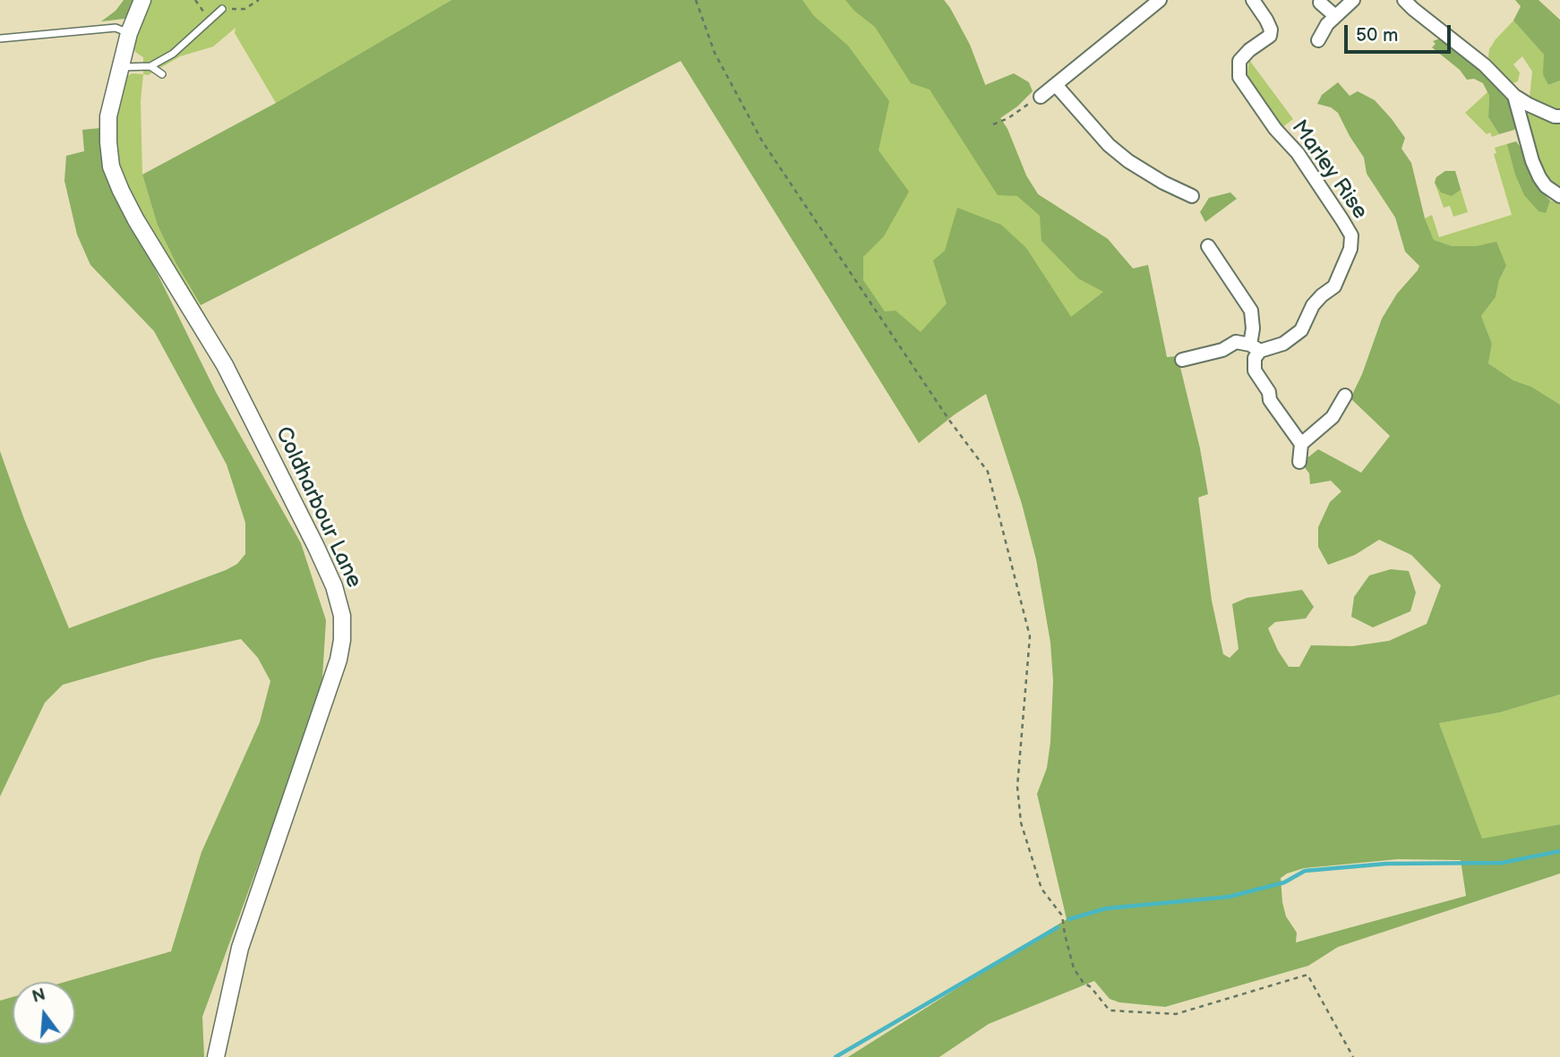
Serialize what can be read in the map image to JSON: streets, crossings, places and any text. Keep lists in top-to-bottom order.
{
  "streets": {
    "street": ["Marley Rise", "Coldharbour Lane"]
  },
  "scale_bar": "50 m",
  "north": "top"
}
